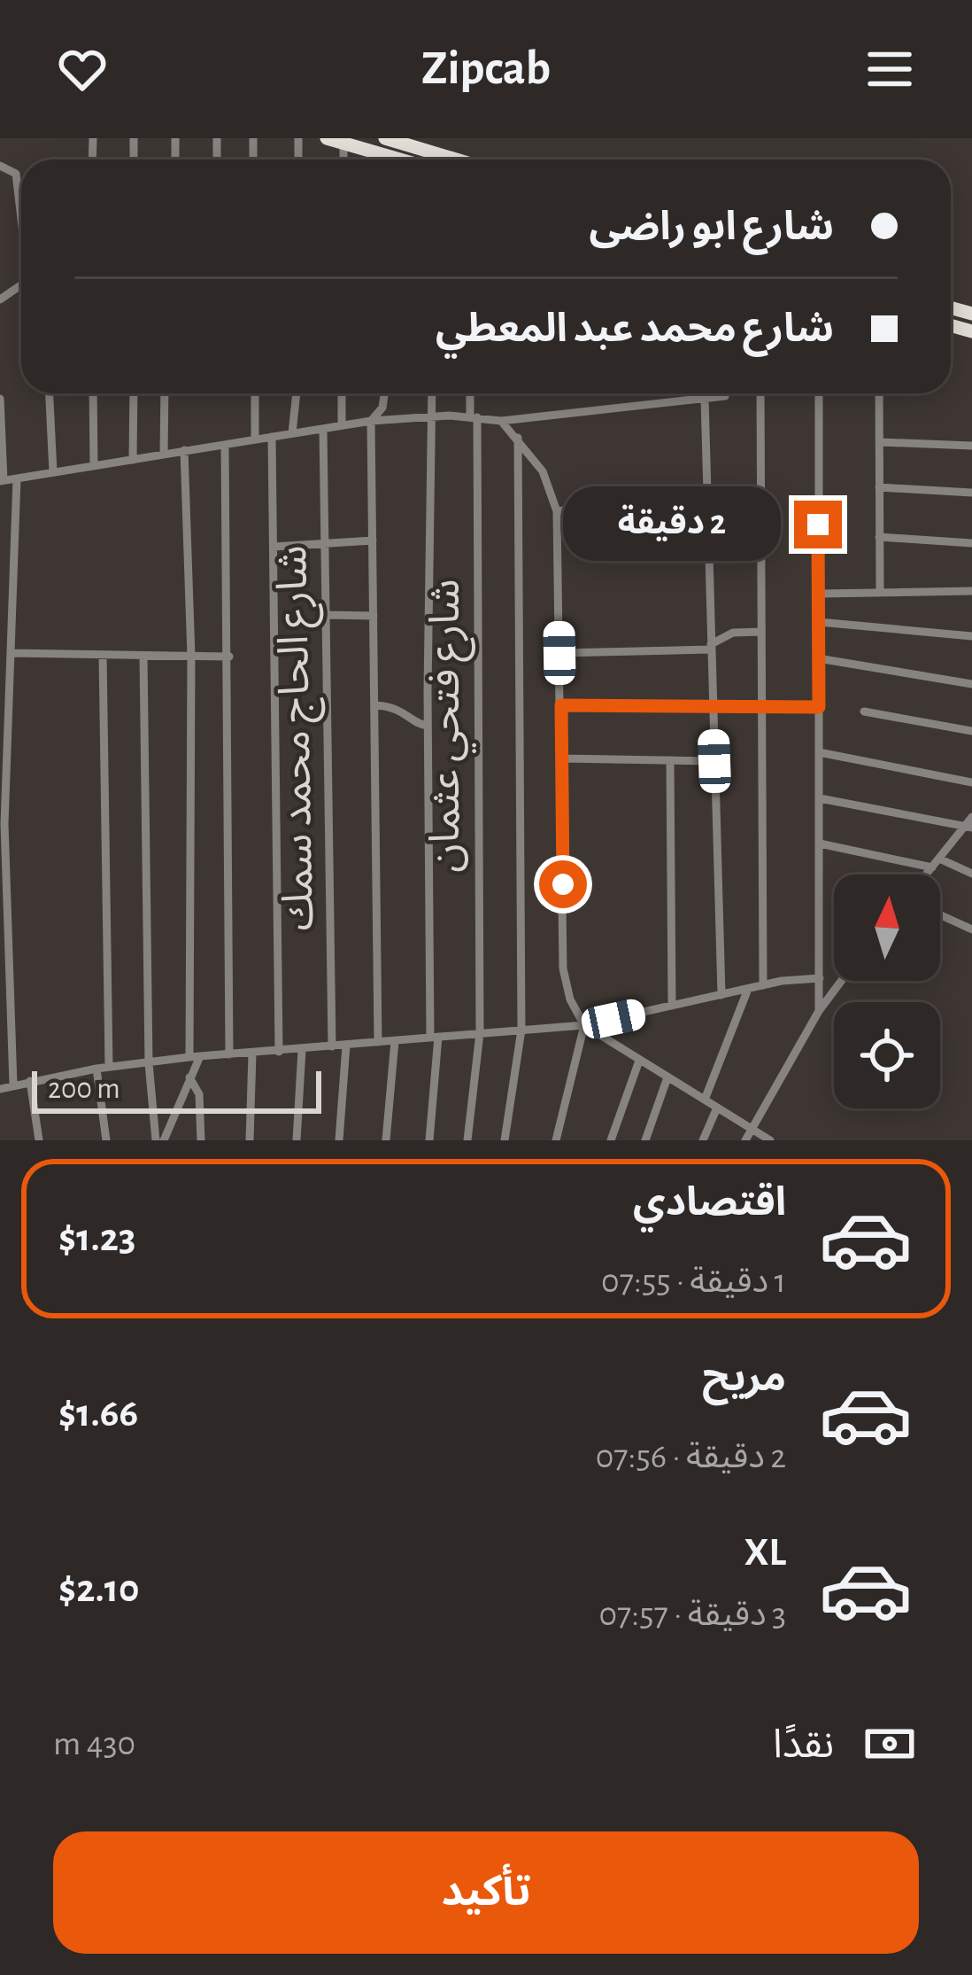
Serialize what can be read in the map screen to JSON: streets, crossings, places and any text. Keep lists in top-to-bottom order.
{
  "streets": {
    "street": ["شارع فتحي عثمان", "شارع الحاج محمد سمك"]
  },
  "scale_bar": "200 m",
  "north": "top",
  "page": {
    "header": "Zipcab",
    "banner": ["شارع ابو راضى", "شارع محمد عبد المعطي"],
    "bubble": "2 دقيقة",
    "scale": "200 m",
    "list": [
      {
        "name": "اقتصادي",
        "note": "1 دقيقة · 07:55",
        "value": "$1.23"
      },
      {
        "name": "مريح",
        "note": "2 دقيقة · 07:56",
        "value": "$1.66"
      },
      {
        "name": "XL",
        "note": "3 دقيقة · 07:57",
        "value": "$2.10"
      }
    ],
    "pay": ["نقدًا", "430 m"],
    "buttons": "تأكيد"
  }
}
